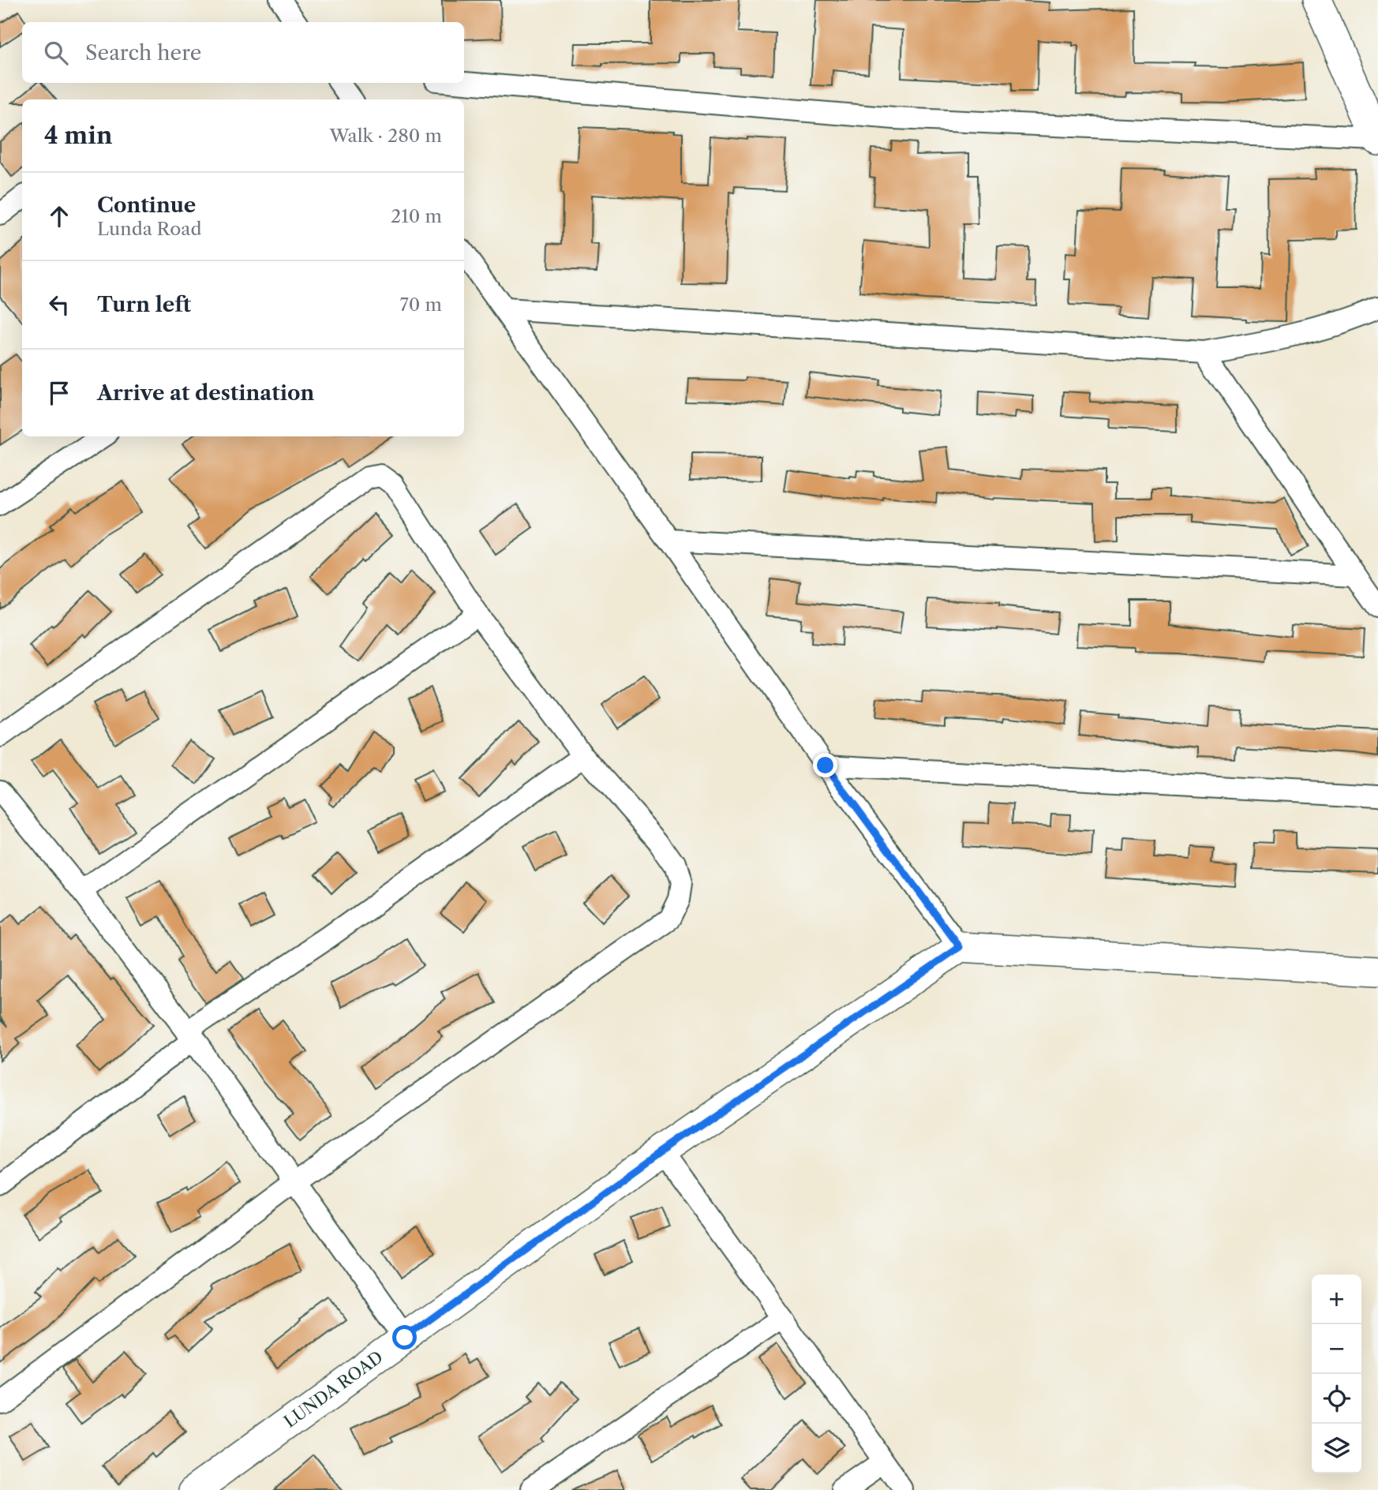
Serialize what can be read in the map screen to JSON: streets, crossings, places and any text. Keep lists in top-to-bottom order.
{
  "streets": {
    "street": ["LUNDA ROAD"]
  },
  "page": {
    "search": "Search here",
    "heading": ["4 min", "Walk · 280 m"],
    "list": [
      ["Continue", "Lunda Road", "210 m"],
      ["Turn left", "70 m"],
      "Arrive at destination"
    ],
    "map_buttons": ["+", "−"]
  }
}
